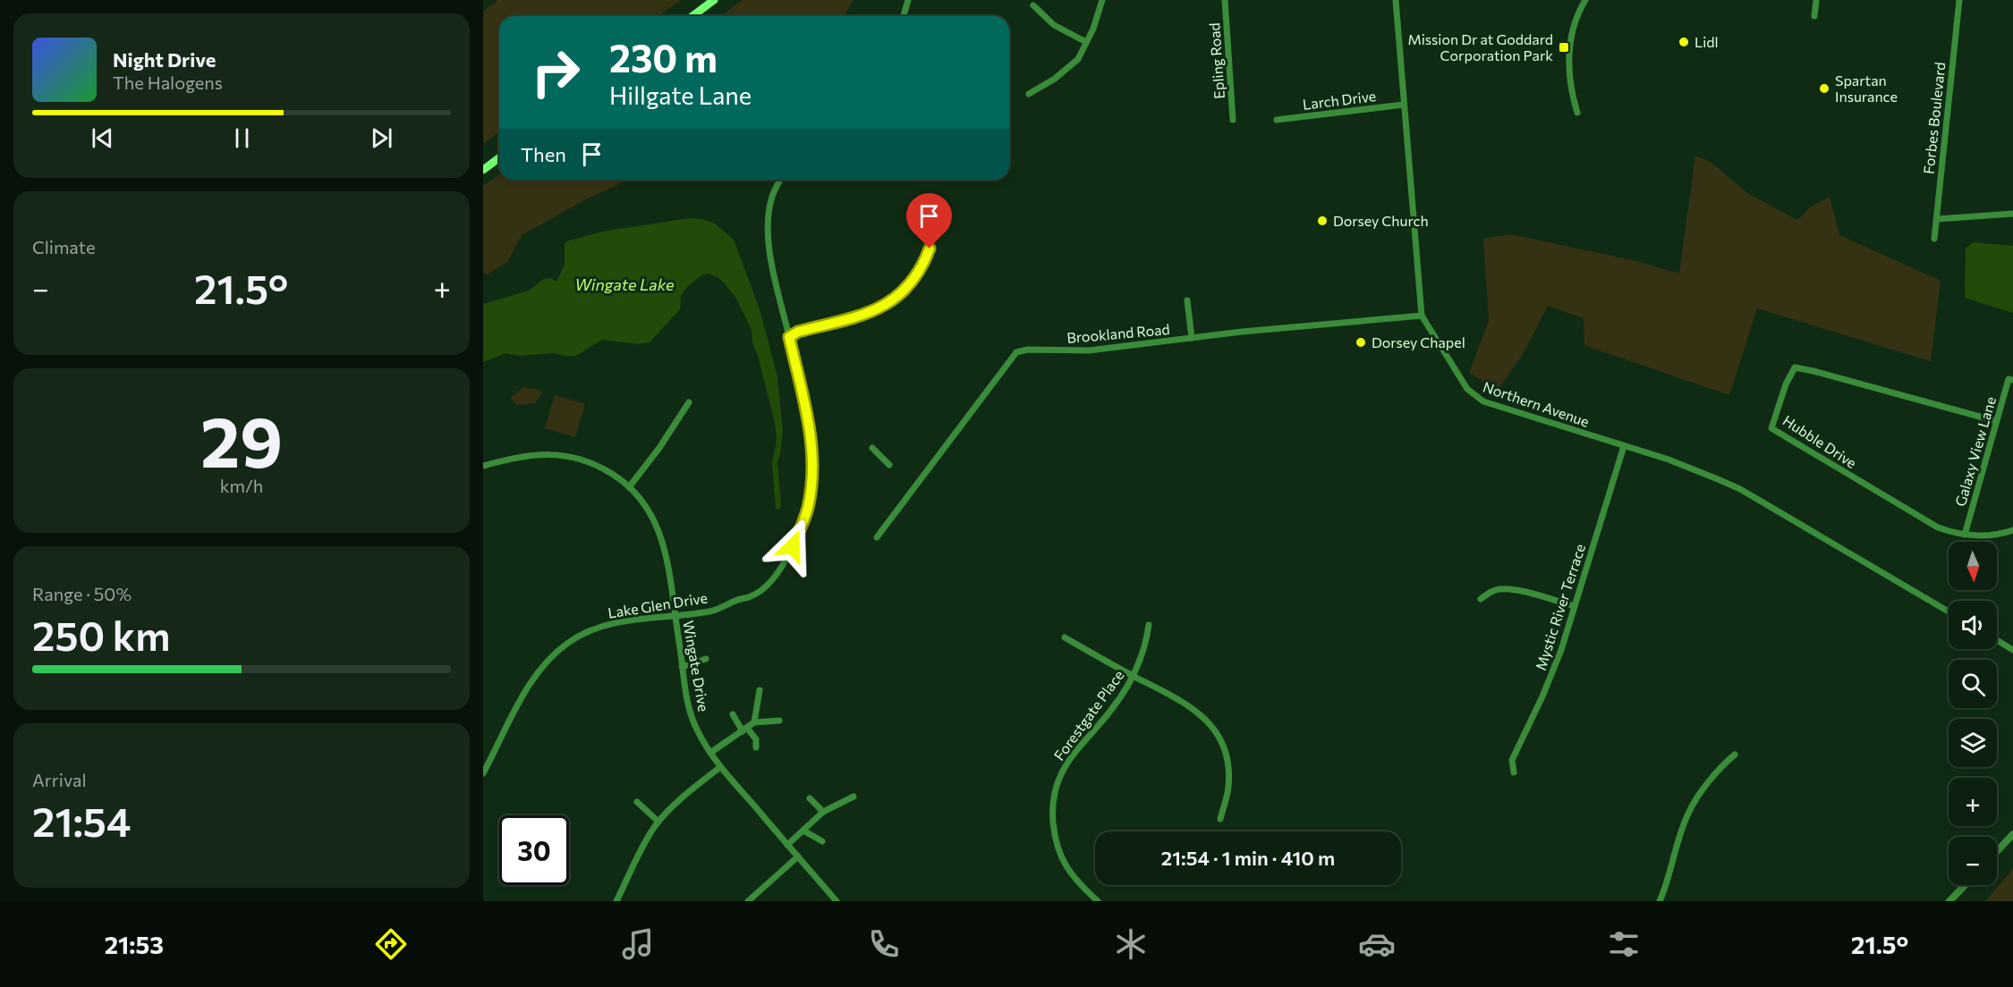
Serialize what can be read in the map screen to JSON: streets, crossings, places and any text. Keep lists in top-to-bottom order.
{
  "streets": {
    "street": [
      "Epling Road",
      "Larch Drive",
      "Forbes Boulevard",
      "Brookland Road",
      "Northern Avenue",
      "Hubble Drive",
      "Galaxy View Lane",
      "Lake Glen Drive",
      "Mystic River Terrace",
      "Wingate Drive",
      "Forestgate Place"
    ]
  },
  "crossings": [
    ["Larch Drive", "Northern Avenue"],
    ["Brookland Road", "Northern Avenue"],
    ["Northern Avenue", "Mystic River Terrace"],
    ["Hubble Drive", "Galaxy View Lane"],
    ["Lake Glen Drive", "Wingate Drive"]
  ],
  "water": ["Wingate Lake"],
  "places": {
    "other": [
      "Lidl",
      "Spartan Insurance",
      "Dorsey Church",
      "Dorsey Chapel"
    ],
    "transit": ["Mission Dr at Goddard Corporation Park"]
  },
  "north": "bottom",
  "page": {
    "turn": ["230 m", "Hillgate Lane"],
    "song": ["Night Drive", "The Halogens"],
    "then": "Then",
    "tile": [
      "Climate",
      ["29", "km/h"],
      ["Range · 50%", "250 km"],
      ["Arrival", "21:54"]
    ],
    "heat": ["−", "21.5°", "+"],
    "map_buttons": ["+", "−"],
    "limit": "30",
    "trip": "21:54 · 1 min · 410 m",
    "tabs": ["21:53", "21.5°"]
  }
}
